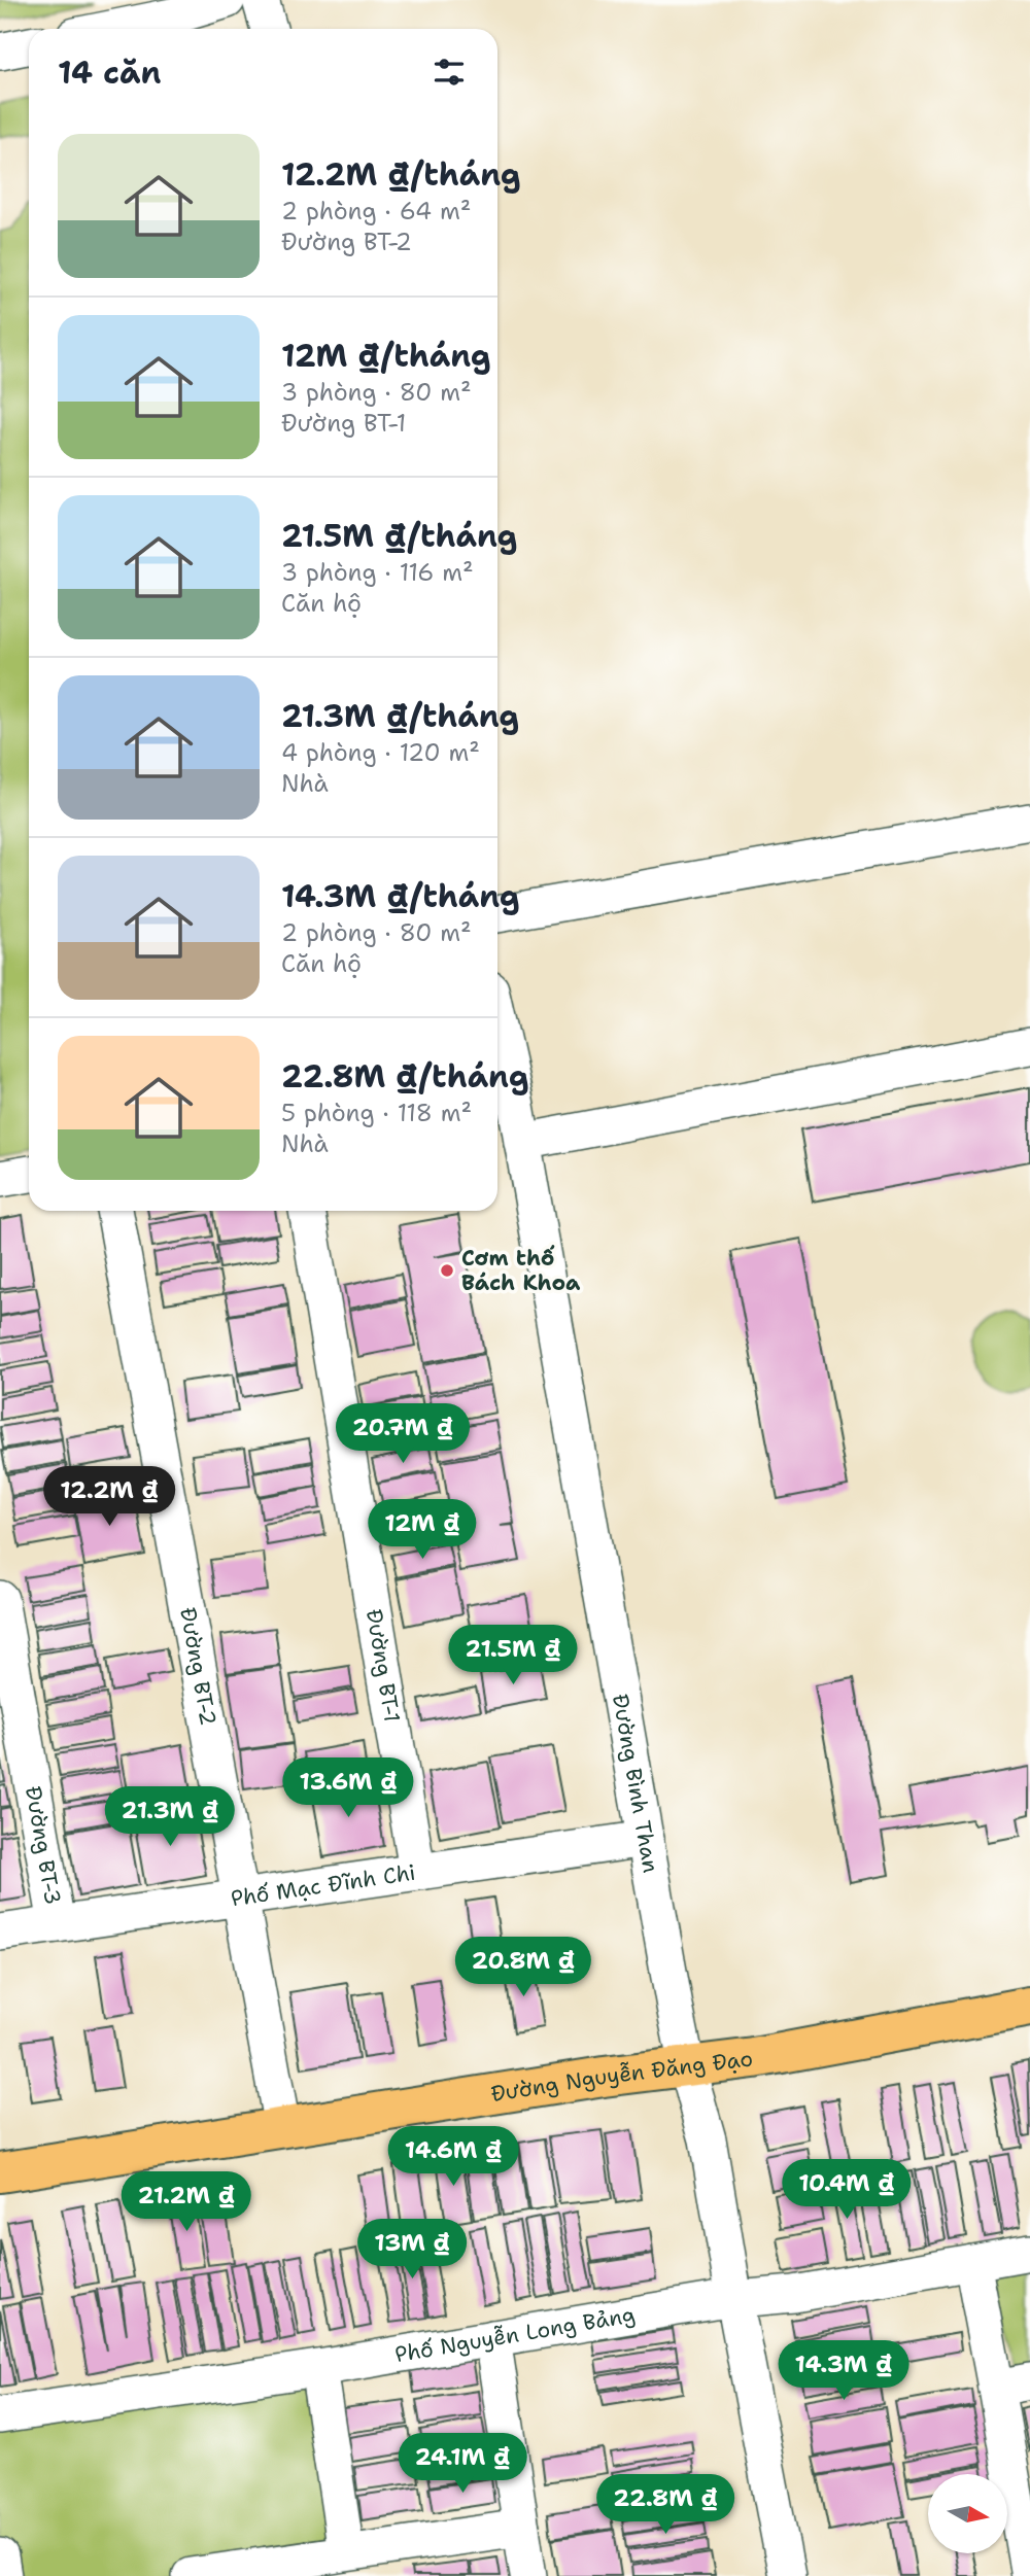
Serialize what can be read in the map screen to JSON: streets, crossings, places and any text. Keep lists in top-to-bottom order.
{
  "streets": {
    "main road": ["Đường Nguyễn Đăng Đạo"],
    "street": [
      "Đường BT-2",
      "Đường BT-1",
      "Đường Bình Than",
      "Đường BT-3",
      "Phố Mạc Đĩnh Chi",
      "Phố Nguyễn Long Bảng"
    ]
  },
  "crossings": [
    ["Đường BT-2", "Phố Mạc Đĩnh Chi"],
    ["Đường BT-2", "Đường Nguyễn Đăng Đạo"],
    ["Đường BT-1", "Phố Mạc Đĩnh Chi"],
    ["Đường Bình Than", "Phố Mạc Đĩnh Chi"],
    ["Đường Bình Than", "Đường Nguyễn Đăng Đạo"],
    ["Đường Bình Than", "Phố Nguyễn Long Bảng"],
    ["Đường BT-3", "Phố Mạc Đĩnh Chi"]
  ],
  "places": ["Cơm thố Bách Khoa"],
  "north": "right",
  "page": {
    "heading": "14 căn",
    "list": [
      {
        "name": "12.2M ₫/tháng",
        "note": "2 phòng · 64 m² · Đường BT-2"
      },
      {
        "name": "12M ₫/tháng",
        "note": "3 phòng · 80 m² · Đường BT-1"
      },
      {
        "name": "21.5M ₫/tháng",
        "note": "3 phòng · 116 m² · Căn hộ"
      },
      {
        "name": "21.3M ₫/tháng",
        "note": "4 phòng · 120 m² · Nhà"
      },
      {
        "name": "14.3M ₫/tháng",
        "note": "2 phòng · 80 m² · Căn hộ"
      },
      {
        "name": "22.8M ₫/tháng",
        "note": "5 phòng · 118 m² · Nhà"
      }
    ],
    "price": [
      "20.7M ₫",
      "12.2M ₫",
      "12M ₫",
      "21.5M ₫",
      "13.6M ₫",
      "21.3M ₫",
      "20.8M ₫",
      "14.6M ₫",
      "10.4M ₫",
      "21.2M ₫",
      "13M ₫",
      "14.3M ₫",
      "24.1M ₫",
      "22.8M ₫"
    ]
  }
}
